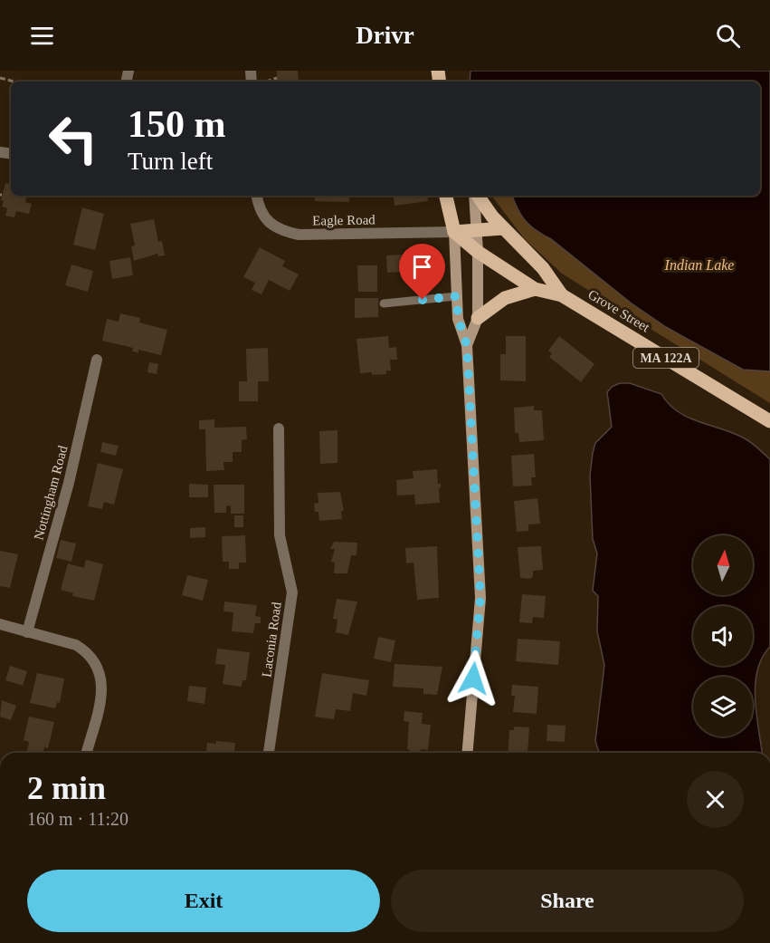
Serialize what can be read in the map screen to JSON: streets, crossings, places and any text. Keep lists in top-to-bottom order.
{
  "streets": {
    "main road": ["Grove Street", "MA 122A"],
    "street": ["Eagle Road", "Nottingham Road", "Laconia Road"]
  },
  "crossings": [
    ["Eagle Road", "Grove Street"]
  ],
  "water": ["Indian Lake"],
  "north": "top",
  "page": {
    "header": "Drivr",
    "turn": ["150 m", "Turn left"],
    "heading": ["2 min", "160 m · 11:20"],
    "buttons": ["Exit", "Share"]
  }
}
